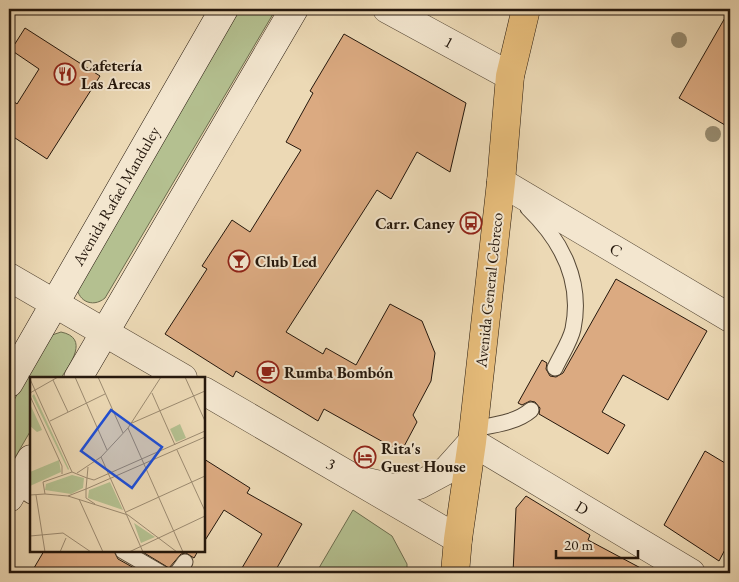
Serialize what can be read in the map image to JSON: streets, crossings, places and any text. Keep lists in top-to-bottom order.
{
  "streets": {
    "main road": ["Avenida General Cebreco"],
    "street": [
      "1",
      "Avenida Rafael Manduley",
      "C",
      "3",
      "D"
    ]
  },
  "crossings": [
    ["1", "Avenida General Cebreco"],
    ["C", "Avenida General Cebreco"],
    ["Avenida General Cebreco", "3"],
    ["Avenida General Cebreco", "D"]
  ],
  "places": {
    "restaurant": ["Cafetería Las Arecas"],
    "bus stop": ["Carr. Caney"],
    "bar": ["Club Led"],
    "cafe": ["Rumba Bombón"],
    "hotel": ["Rita's Guest House"]
  },
  "scale_bar": "20 m"
}
